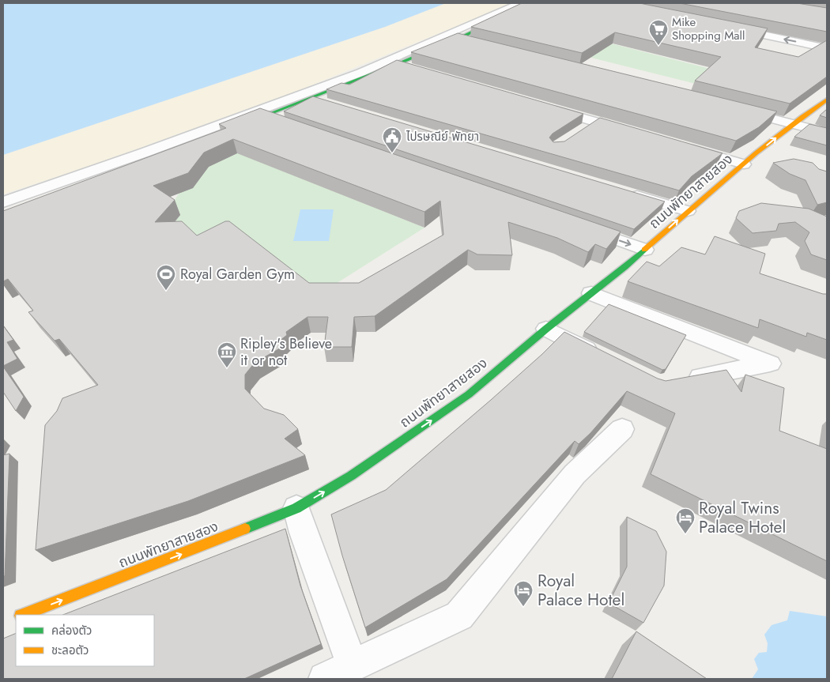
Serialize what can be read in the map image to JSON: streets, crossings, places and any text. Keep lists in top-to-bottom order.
{
  "streets": {
    "main road": ["ถนนพัทยาสายสอง"]
  },
  "one_way": ["ถนนพัทยาสายสอง"],
  "places": {
    "supermarket": ["Mike Shopping Mall"],
    "public building": ["ไปรษณีย์ พัทยา"],
    "sports": ["Royal Garden Gym"],
    "museum": ["Ripley's Believe it or not"],
    "hotel": ["Royal Twins Palace Hotel", "Royal Palace Hotel"]
  },
  "legend": ["คล่องตัว", "ชะลอตัว"]
}
